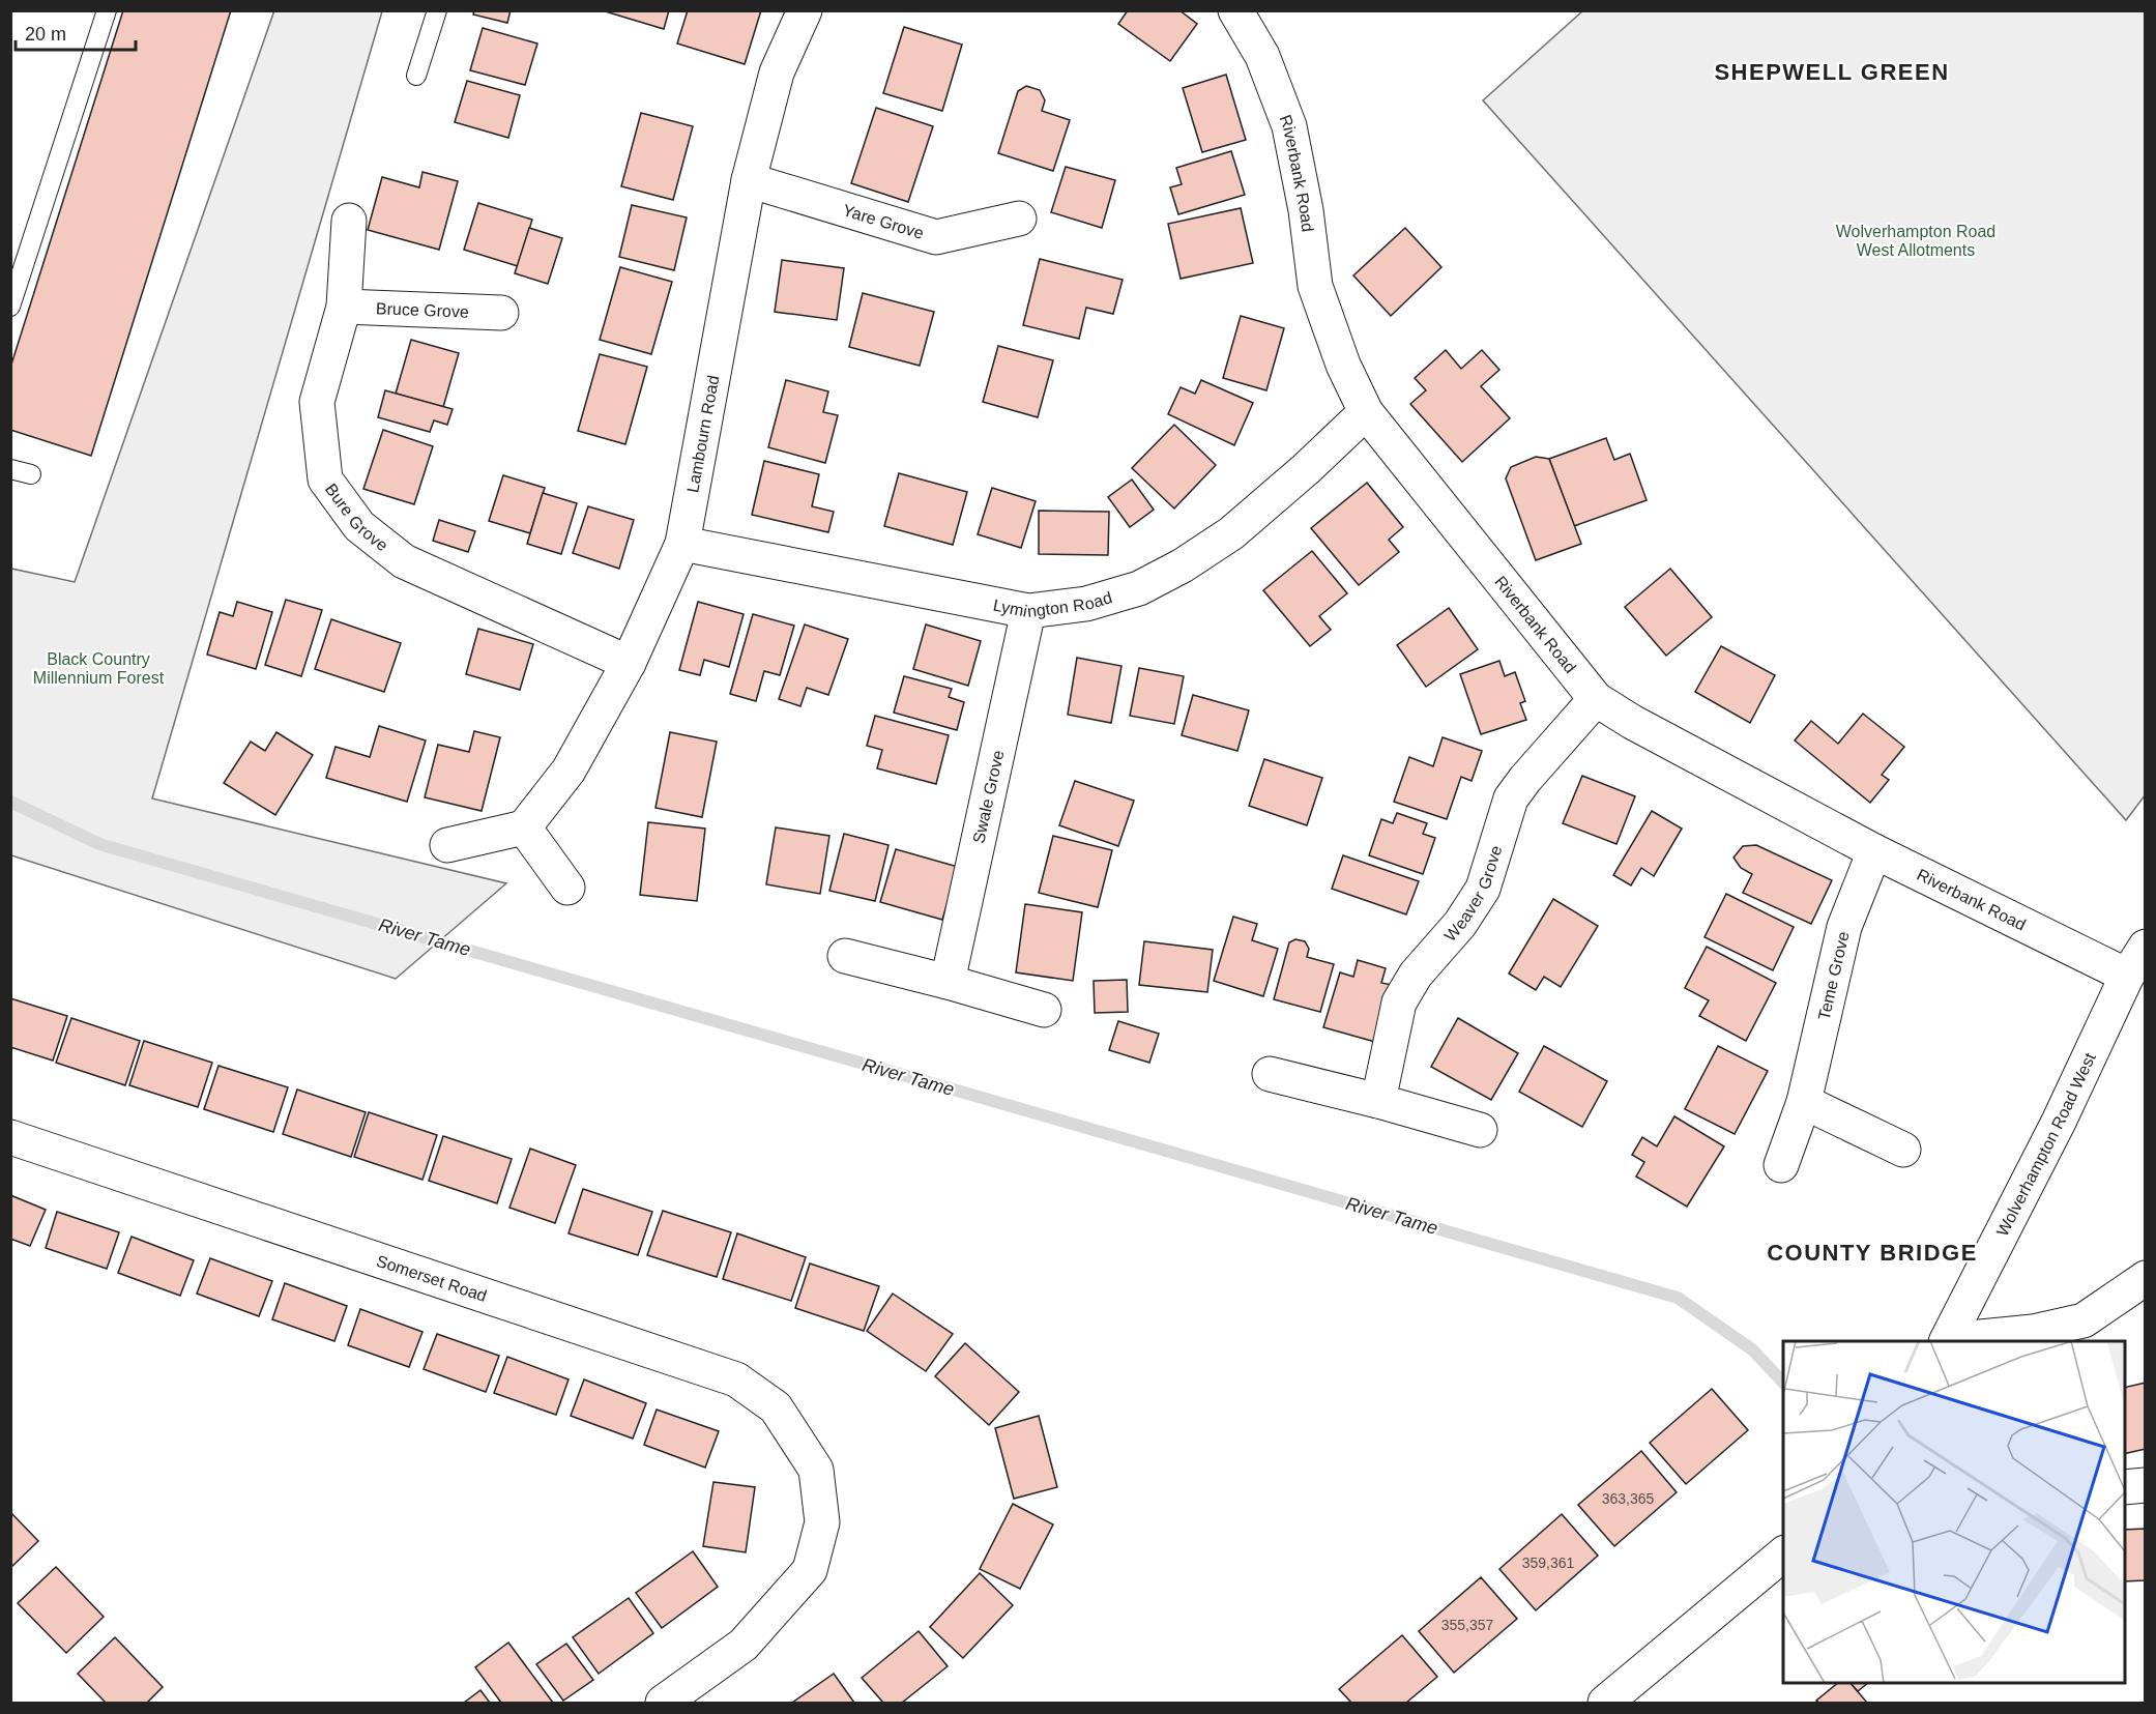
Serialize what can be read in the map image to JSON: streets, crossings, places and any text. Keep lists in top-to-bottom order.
{
  "streets": {
    "street": [
      "Riverbank Road",
      "Yare Grove",
      "Bruce Grove",
      "Lambourn Road",
      "Bure Grove",
      "Lymington Road",
      "Swale Grove",
      "Weaver Grove",
      "Teme Grove",
      "Wolverhampton Road West",
      "Somerset Road"
    ]
  },
  "crossings": [
    ["Riverbank Road", "Lymington Road"],
    ["Riverbank Road", "Weaver Grove"],
    ["Riverbank Road", "Teme Grove"],
    ["Riverbank Road", "Wolverhampton Road West"],
    ["Yare Grove", "Lambourn Road"],
    ["Bruce Grove", "Bure Grove"],
    ["Lambourn Road", "Bure Grove"],
    ["Lambourn Road", "Lymington Road"],
    ["Lymington Road", "Swale Grove"]
  ],
  "districts": ["SHEPWELL GREEN", "COUNTY BRIDGE"],
  "water": ["River Tame"],
  "parks": ["Wolverhampton Road West Allotments", "Black Country Millennium Forest"],
  "house_numbers": ["363,365", "359,361", "355,357"],
  "scale_bar": "20 m"
}
